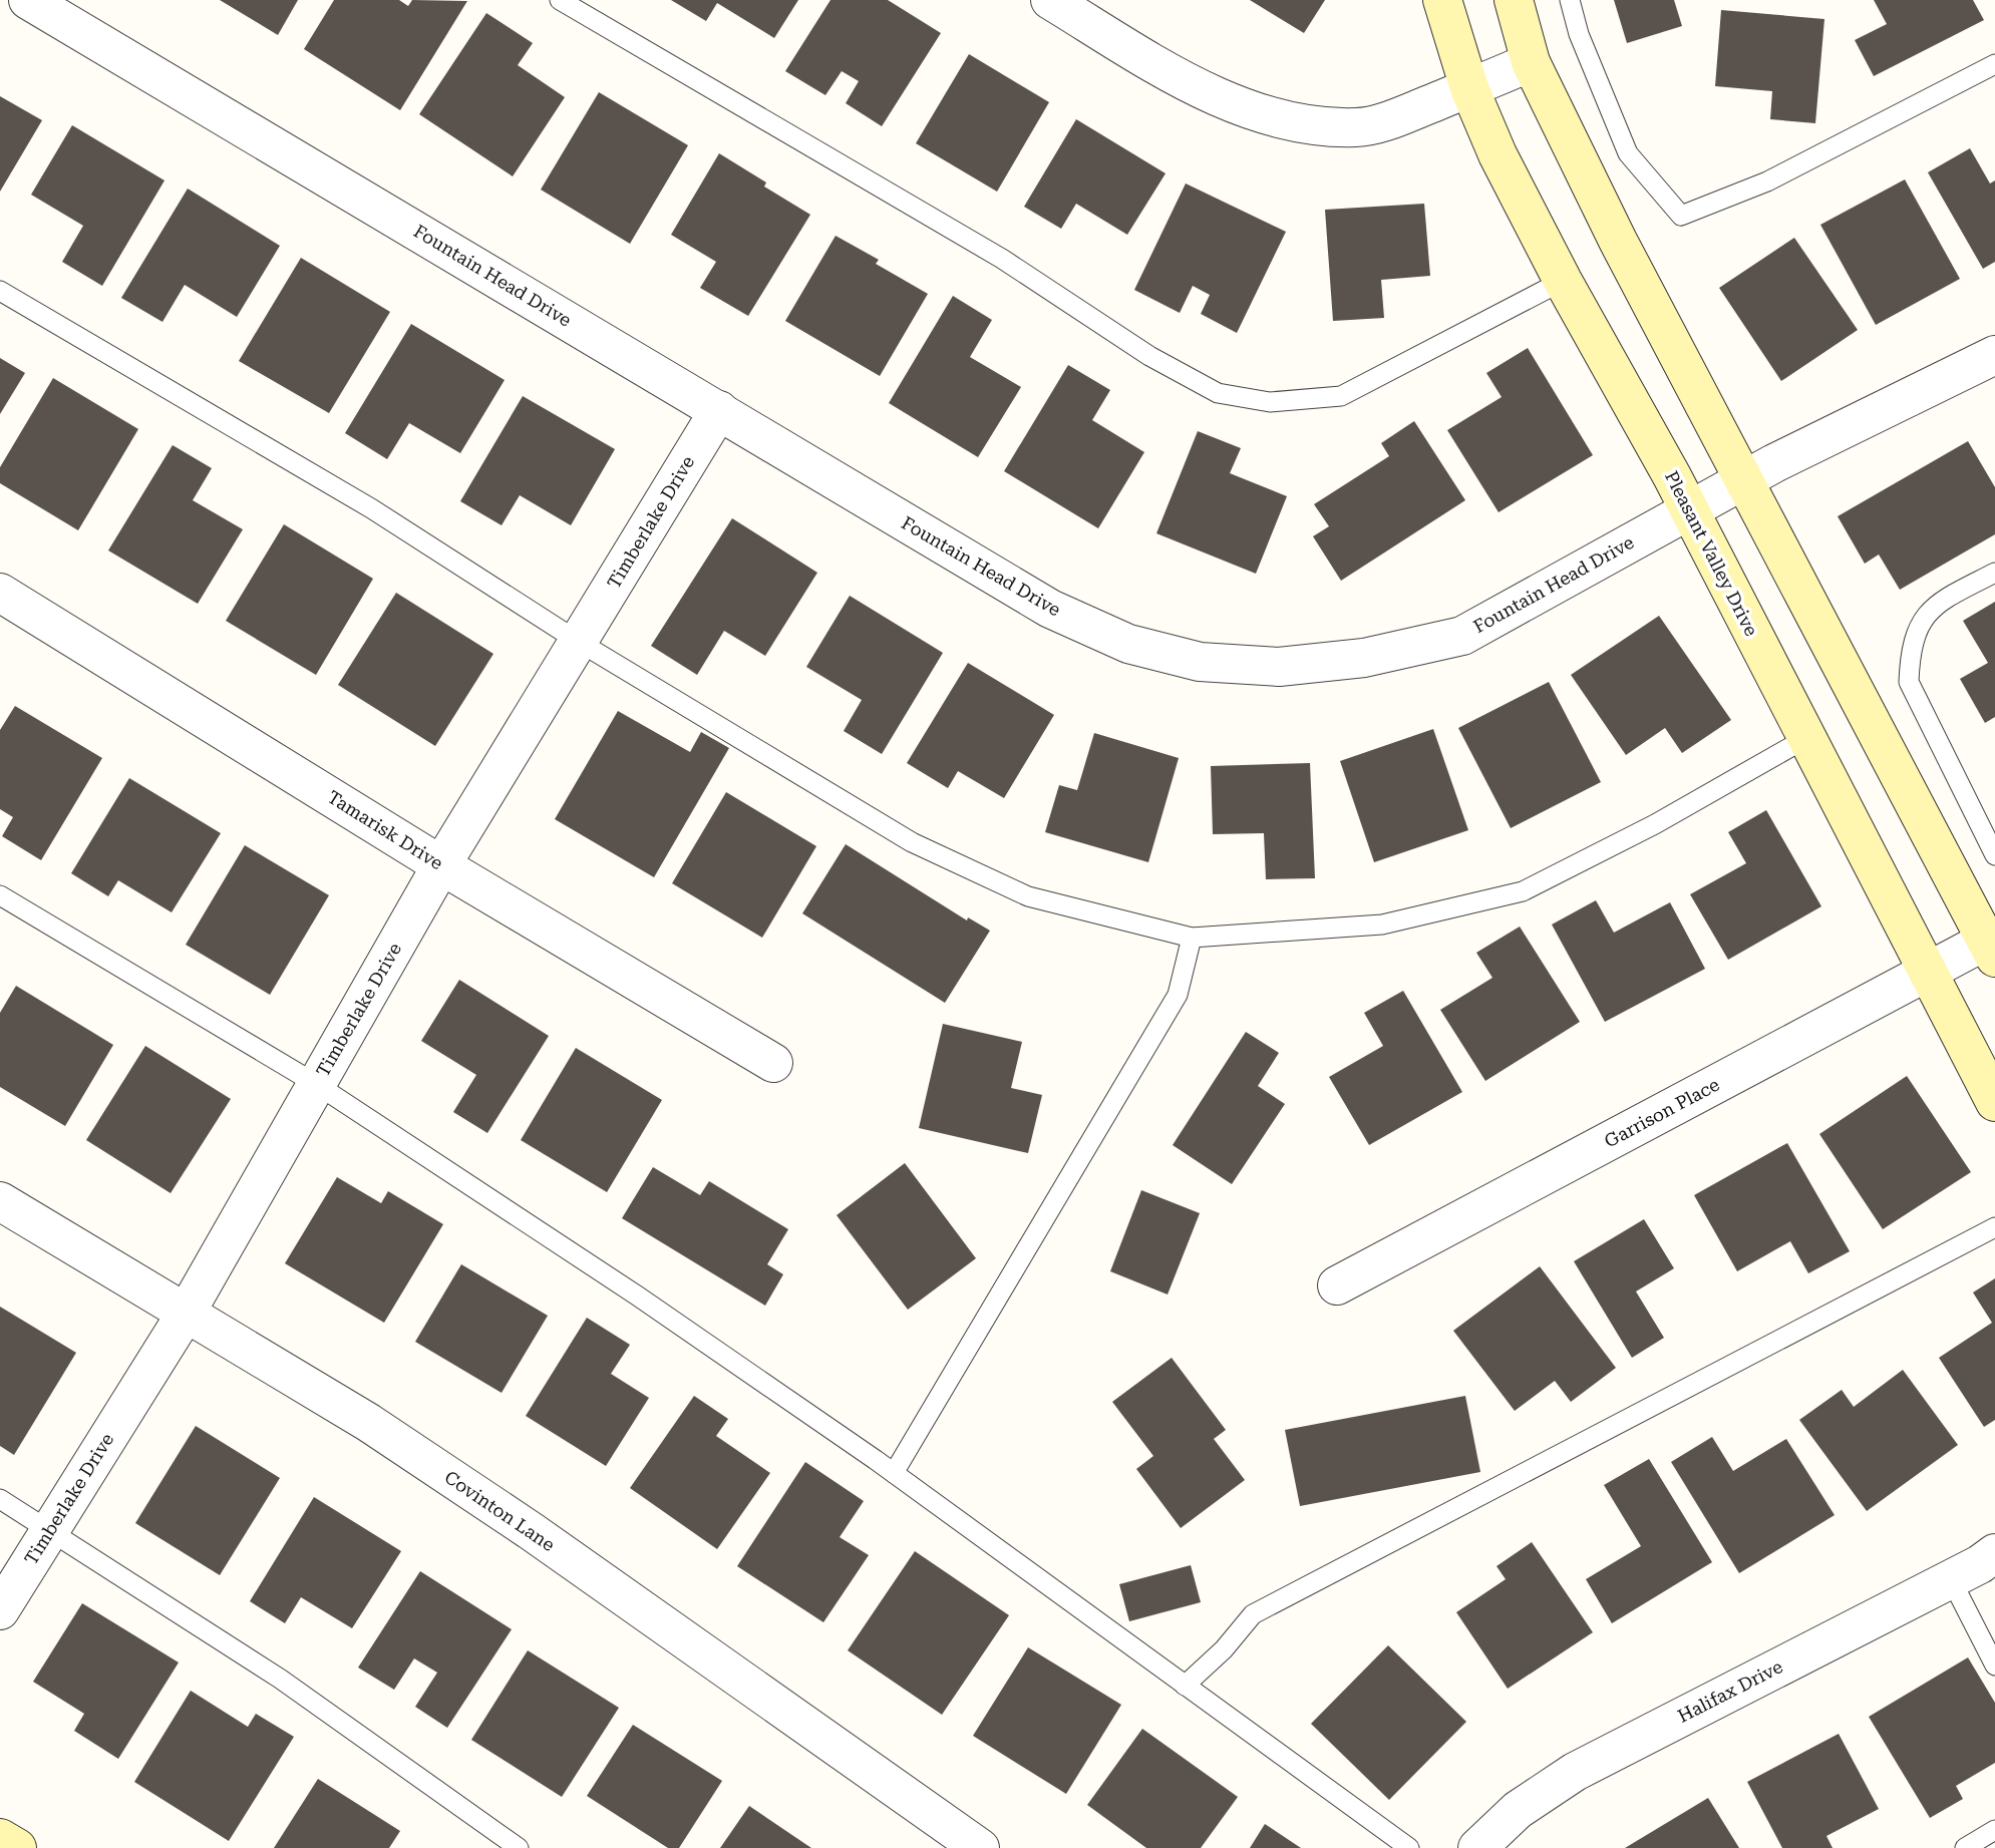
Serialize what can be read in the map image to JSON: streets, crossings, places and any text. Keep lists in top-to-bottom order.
{
  "streets": {
    "street": [
      "Fountain Head Drive",
      "Timberlake Drive",
      "Pleasant Valley Drive",
      "Tamarisk Drive",
      "Garrison Place",
      "Covinton Lane",
      "Halifax Drive"
    ]
  },
  "crossings": [
    ["Fountain Head Drive", "Timberlake Drive"],
    ["Fountain Head Drive", "Pleasant Valley Drive"],
    ["Timberlake Drive", "Tamarisk Drive"],
    ["Timberlake Drive", "Covinton Lane"],
    ["Pleasant Valley Drive", "Garrison Place"]
  ]
}
